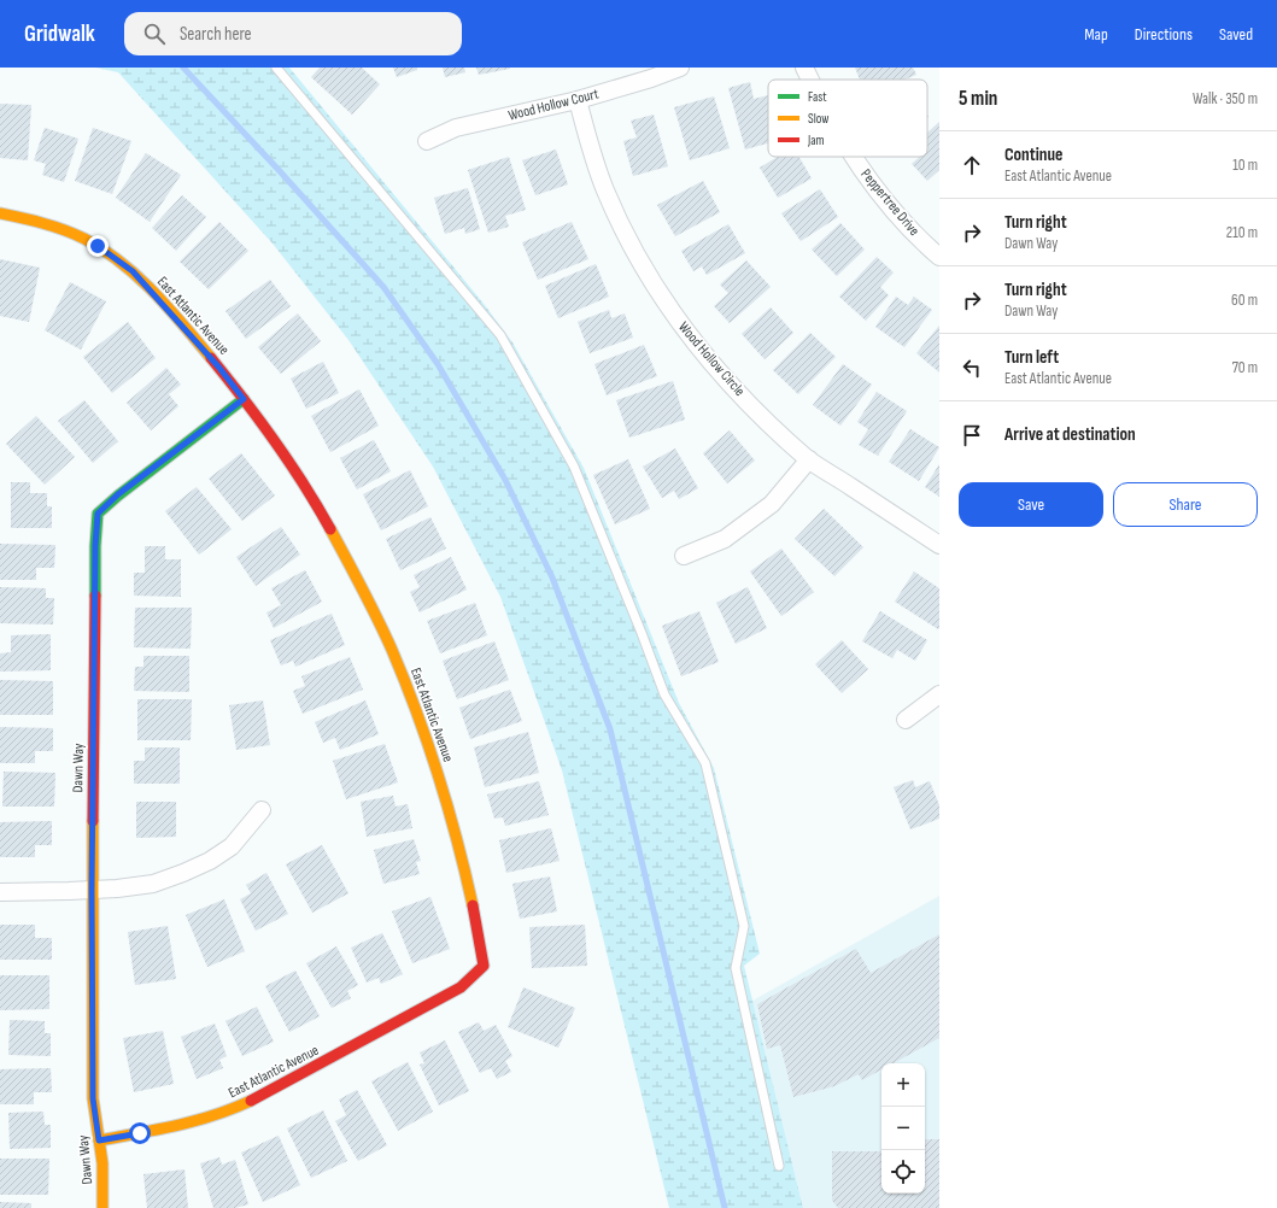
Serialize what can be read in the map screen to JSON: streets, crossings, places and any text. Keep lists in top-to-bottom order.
{
  "streets": {
    "street": [
      "Wood Hollow Court",
      "Peppertree Drive",
      "East Atlantic Avenue",
      "Wood Hollow Circle",
      "Dawn Way"
    ]
  },
  "crossings": [
    ["Wood Hollow Court", "Wood Hollow Circle"],
    ["East Atlantic Avenue", "Dawn Way"]
  ],
  "legend": ["Fast", "Slow", "Jam"],
  "page": {
    "header": "Gridwalk",
    "search": "Search here",
    "nav": ["Map", "Directions", "Saved"],
    "heading": ["5 min", "Walk · 350 m"],
    "list": [
      ["Continue", "East Atlantic Avenue", "10 m"],
      ["Turn right", "Dawn Way", "210 m"],
      ["Turn right", "Dawn Way", "60 m"],
      ["Turn left", "East Atlantic Avenue", "70 m"],
      "Arrive at destination"
    ],
    "buttons": ["Save", "Share"],
    "map_buttons": ["+", "−"]
  }
}
